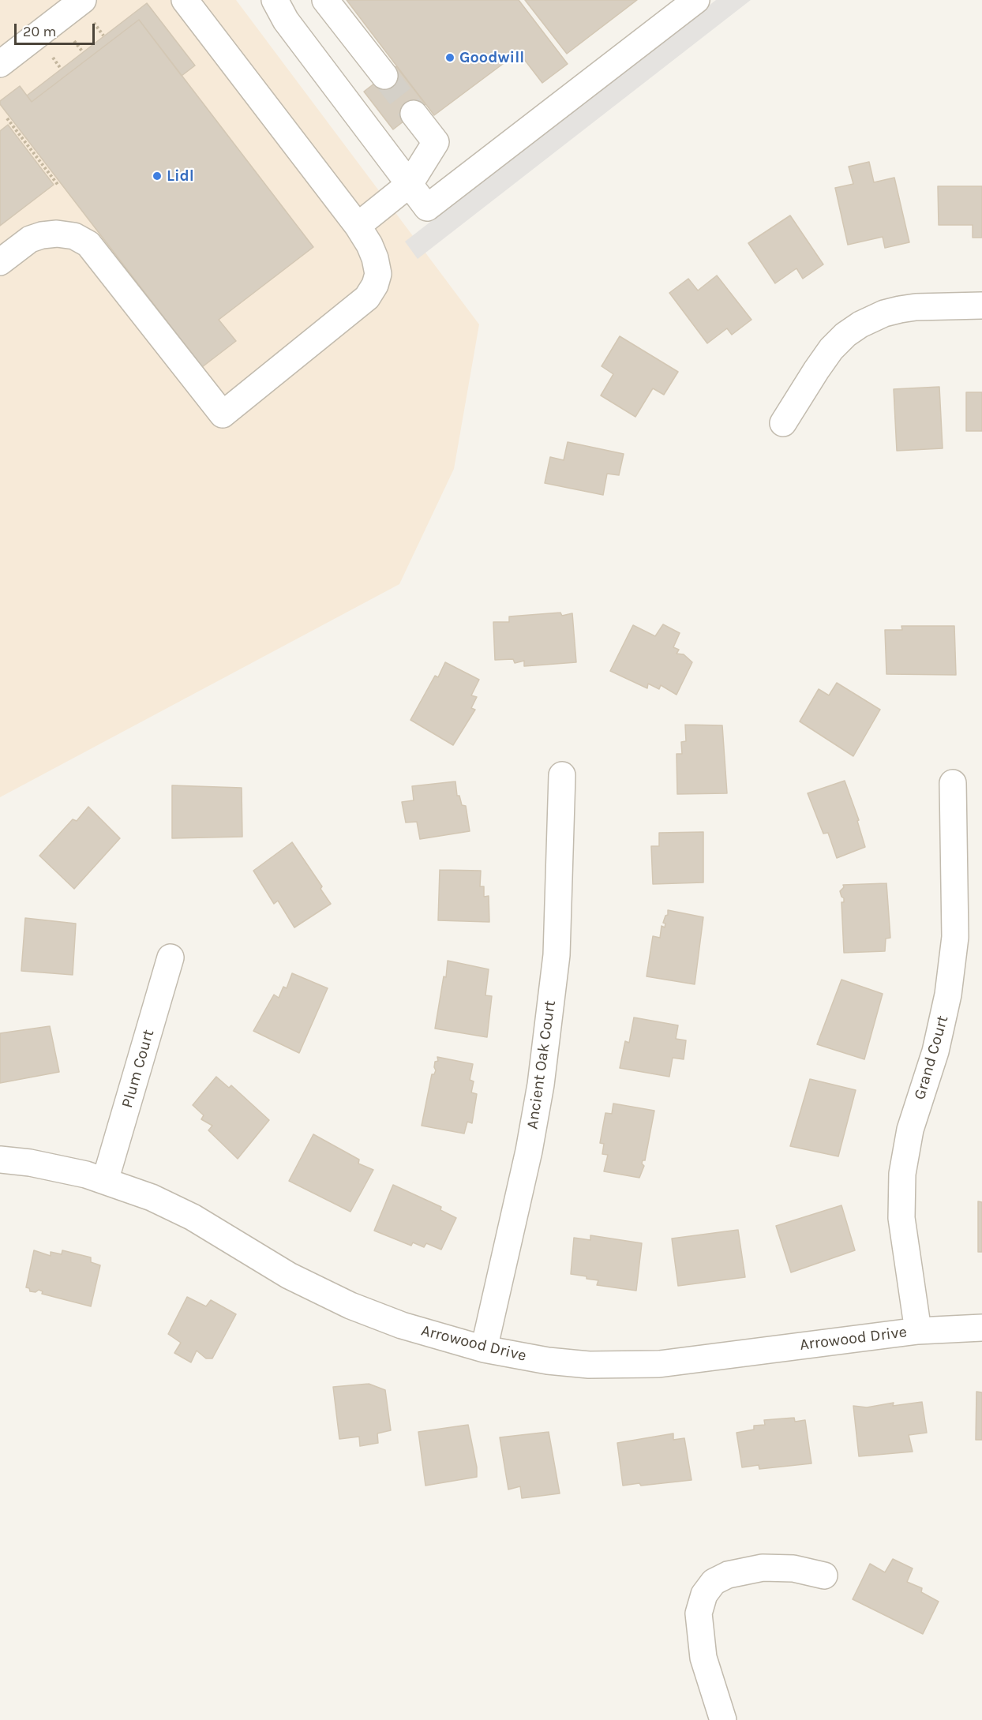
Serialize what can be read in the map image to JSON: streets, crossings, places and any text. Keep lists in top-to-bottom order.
{
  "streets": {
    "street": [
      "Grand Court",
      "Ancient Oak Court",
      "Plum Court",
      "Arrowood Drive"
    ]
  },
  "crossings": [
    ["Grand Court", "Arrowood Drive"],
    ["Ancient Oak Court", "Arrowood Drive"],
    ["Plum Court", "Arrowood Drive"]
  ],
  "places": ["Goodwill", "Lidl"],
  "scale_bar": "20 m"
}
